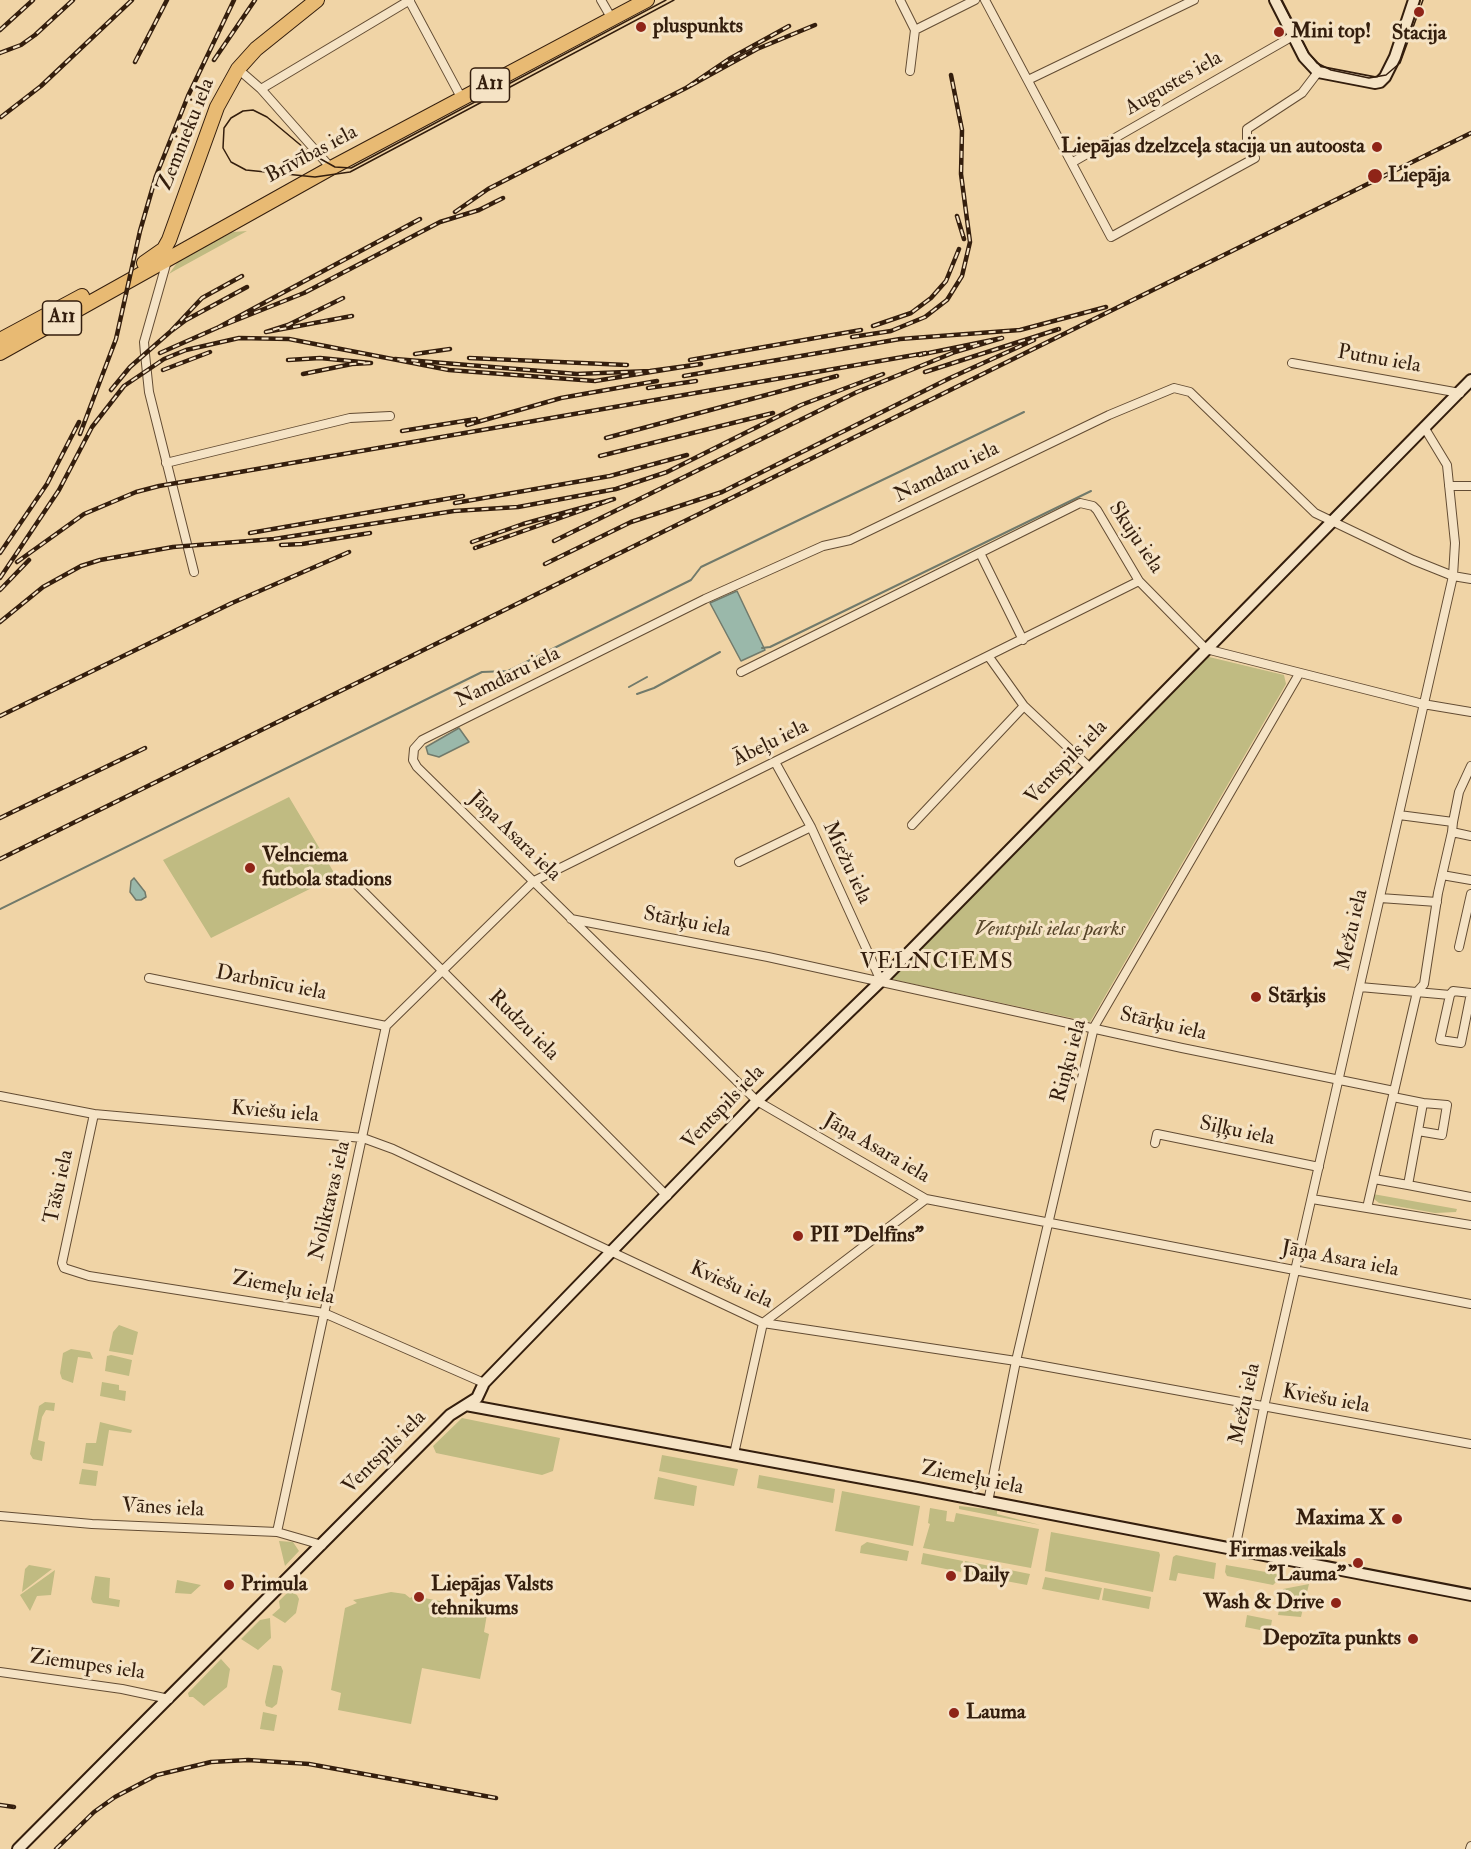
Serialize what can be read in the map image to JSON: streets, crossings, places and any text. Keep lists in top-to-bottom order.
{
  "streets": {
    "highway": ["A11", "Zemnieku iela", "Brīvības iela"],
    "street": [
      "Augustes iela",
      "Putnu iela",
      "Namdaru iela",
      "Skuju iela",
      "Ābeļu iela",
      "Ventspils iela",
      "Jāņa Asara iela",
      "Miežu iela",
      "Stārķu iela",
      "Mežu iela",
      "Darbnīcu iela",
      "Rudzu iela",
      "Riņķu iela",
      "Kviešu iela",
      "Siļķu iela",
      "Tāšu iela",
      "Noliktavas iela",
      "Ziemeļu iela",
      "Vānes iela",
      "Ziemupes iela"
    ]
  },
  "crossings": [
    ["Zemnieku iela", "Brīvības iela"],
    ["Putnu iela", "Ventspils iela"],
    ["Namdaru iela", "Ventspils iela"],
    ["Namdaru iela", "Jāņa Asara iela"],
    ["Namdaru iela", "Mežu iela"],
    ["Skuju iela", "Ābeļu iela"],
    ["Skuju iela", "Ventspils iela"],
    ["Ābeļu iela", "Jāņa Asara iela"],
    ["Ābeļu iela", "Miežu iela"],
    ["Ābeļu iela", "Rudzu iela"],
    ["Ventspils iela", "Jāņa Asara iela"],
    ["Ventspils iela", "Miežu iela"],
    ["Ventspils iela", "Stārķu iela"],
    ["Ventspils iela", "Mežu iela"],
    ["Ventspils iela", "Rudzu iela"],
    ["Ventspils iela", "Kviešu iela"],
    ["Ventspils iela", "Ziemeļu iela"],
    ["Ventspils iela", "Vānes iela"],
    ["Ventspils iela", "Ziemupes iela"],
    ["Jāņa Asara iela", "Stārķu iela"],
    ["Jāņa Asara iela", "Mežu iela"],
    ["Jāņa Asara iela", "Riņķu iela"],
    ["Miežu iela", "Stārķu iela"],
    ["Stārķu iela", "Mežu iela"],
    ["Stārķu iela", "Riņķu iela"],
    ["Mežu iela", "Kviešu iela"],
    ["Mežu iela", "Siļķu iela"],
    ["Mežu iela", "Ziemeļu iela"],
    ["Darbnīcu iela", "Noliktavas iela"],
    ["Riņķu iela", "Kviešu iela"],
    ["Riņķu iela", "Ziemeļu iela"],
    ["Kviešu iela", "Tāšu iela"],
    ["Kviešu iela", "Noliktavas iela"],
    ["Tāšu iela", "Ziemeļu iela"],
    ["Noliktavas iela", "Ziemeļu iela"],
    ["Noliktavas iela", "Vānes iela"]
  ],
  "districts": ["VELNCIEMS"],
  "parks": ["Ventspils ielas parks"],
  "places": [
    "Stacija",
    "pluspunkts",
    "Mini top!",
    "Liepājas dzelzceļa stacija un autoosta",
    "Liepāja",
    "Velnciema futbola stadions",
    "Stārķis",
    "PII \"Delfīns\"",
    "Maxima X",
    "Firmas veikals \"Lauma\"",
    "Daily",
    "Primula",
    "Liepājas Valsts tehnikums",
    "Wash & Drive",
    "Depozīta punkts",
    "Lauma"
  ]
}
